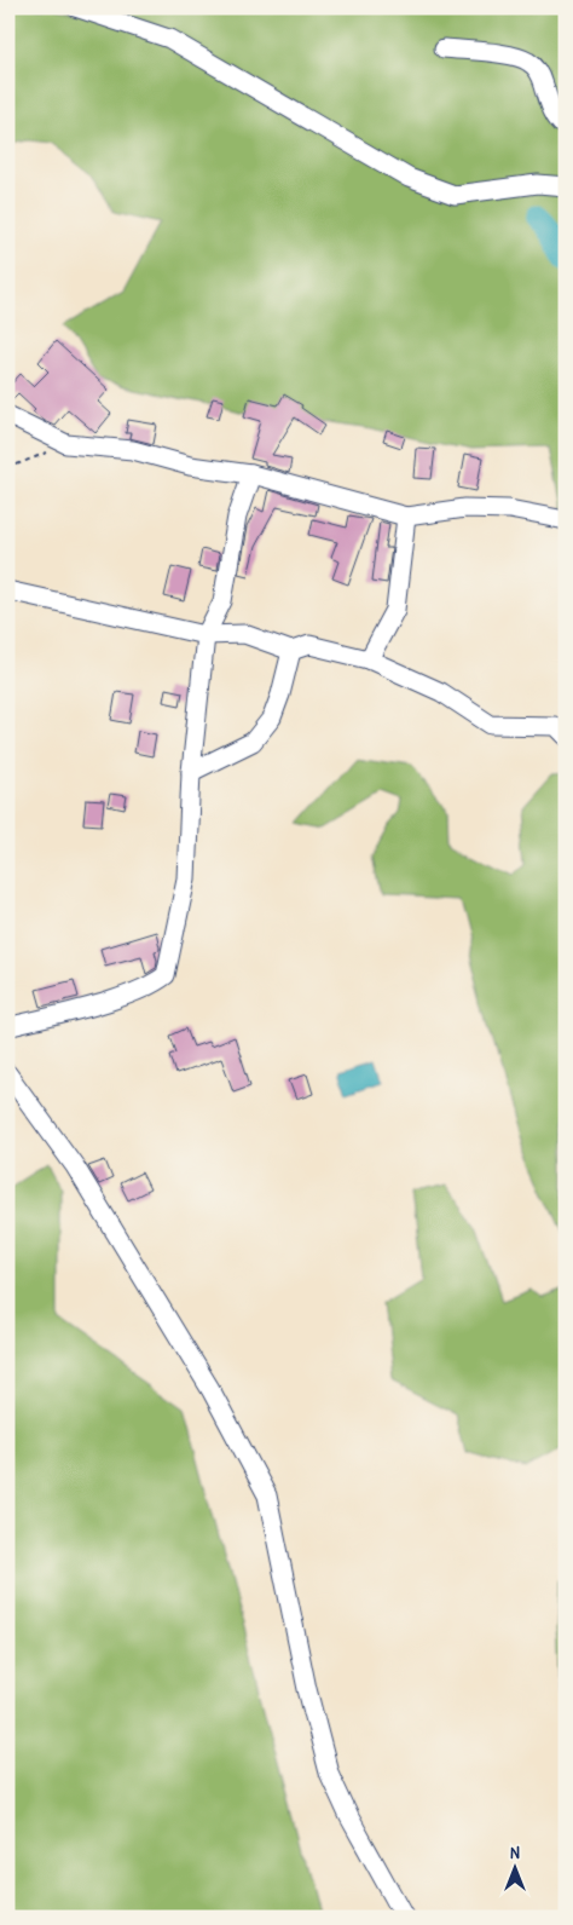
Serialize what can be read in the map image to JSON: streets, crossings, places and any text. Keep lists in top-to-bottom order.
{
  "north": "top"
}
